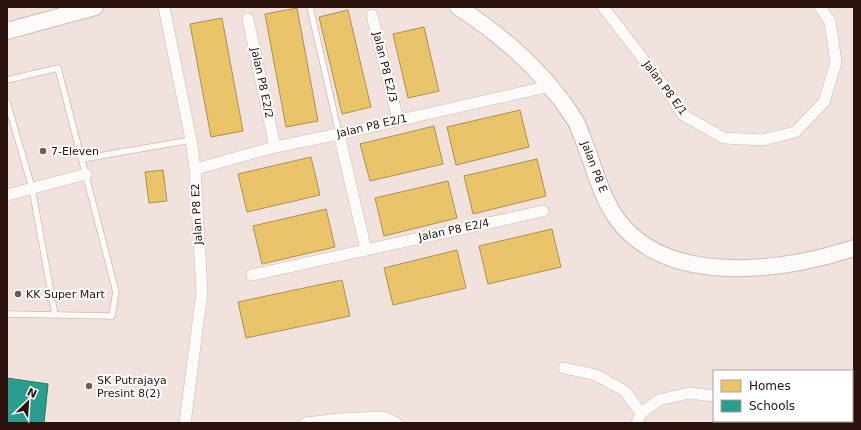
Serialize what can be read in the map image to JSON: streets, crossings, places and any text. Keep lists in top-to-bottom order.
{
  "streets": {
    "street": [
      "Jalan P8 E2/3",
      "Jalan P8 E2/2",
      "Jalan P8 E/1",
      "Jalan P8 E2/1",
      "Jalan P8 E",
      "Jalan P8 E2",
      "Jalan P8 E2/4"
    ]
  },
  "crossings": [
    ["Jalan P8 E2/3", "Jalan P8 E2/1"],
    ["Jalan P8 E2/2", "Jalan P8 E2/1"],
    ["Jalan P8 E2/1", "Jalan P8 E"],
    ["Jalan P8 E2/1", "Jalan P8 E2"]
  ],
  "places": ["7-Eleven", "KK Super Mart", "SK Putrajaya Presint 8(2)"],
  "legend": ["Homes", "Schools"],
  "north": "top right"
}
